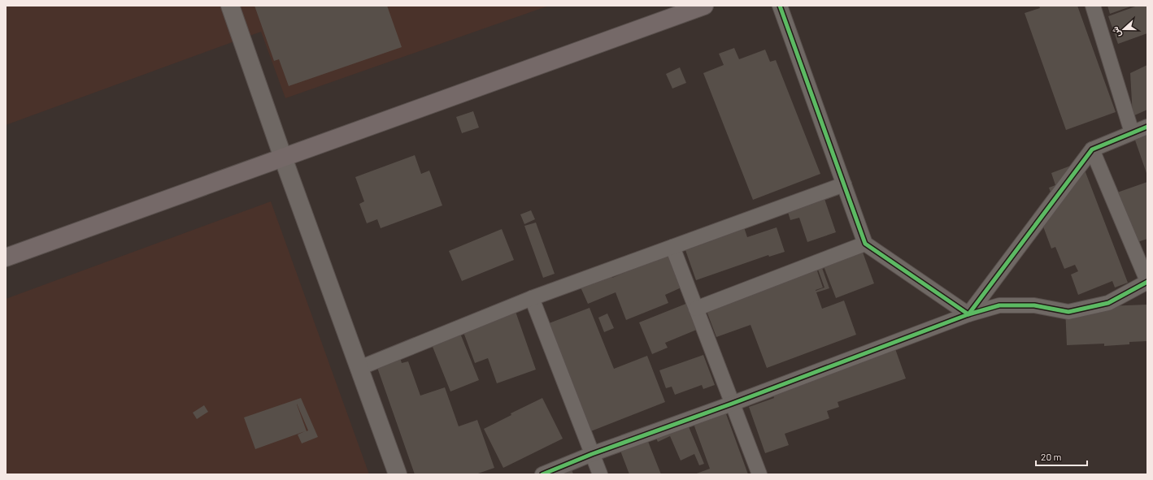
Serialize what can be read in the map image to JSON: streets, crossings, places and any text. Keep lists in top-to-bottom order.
{
  "scale_bar": "20 m",
  "north": "left"
}
